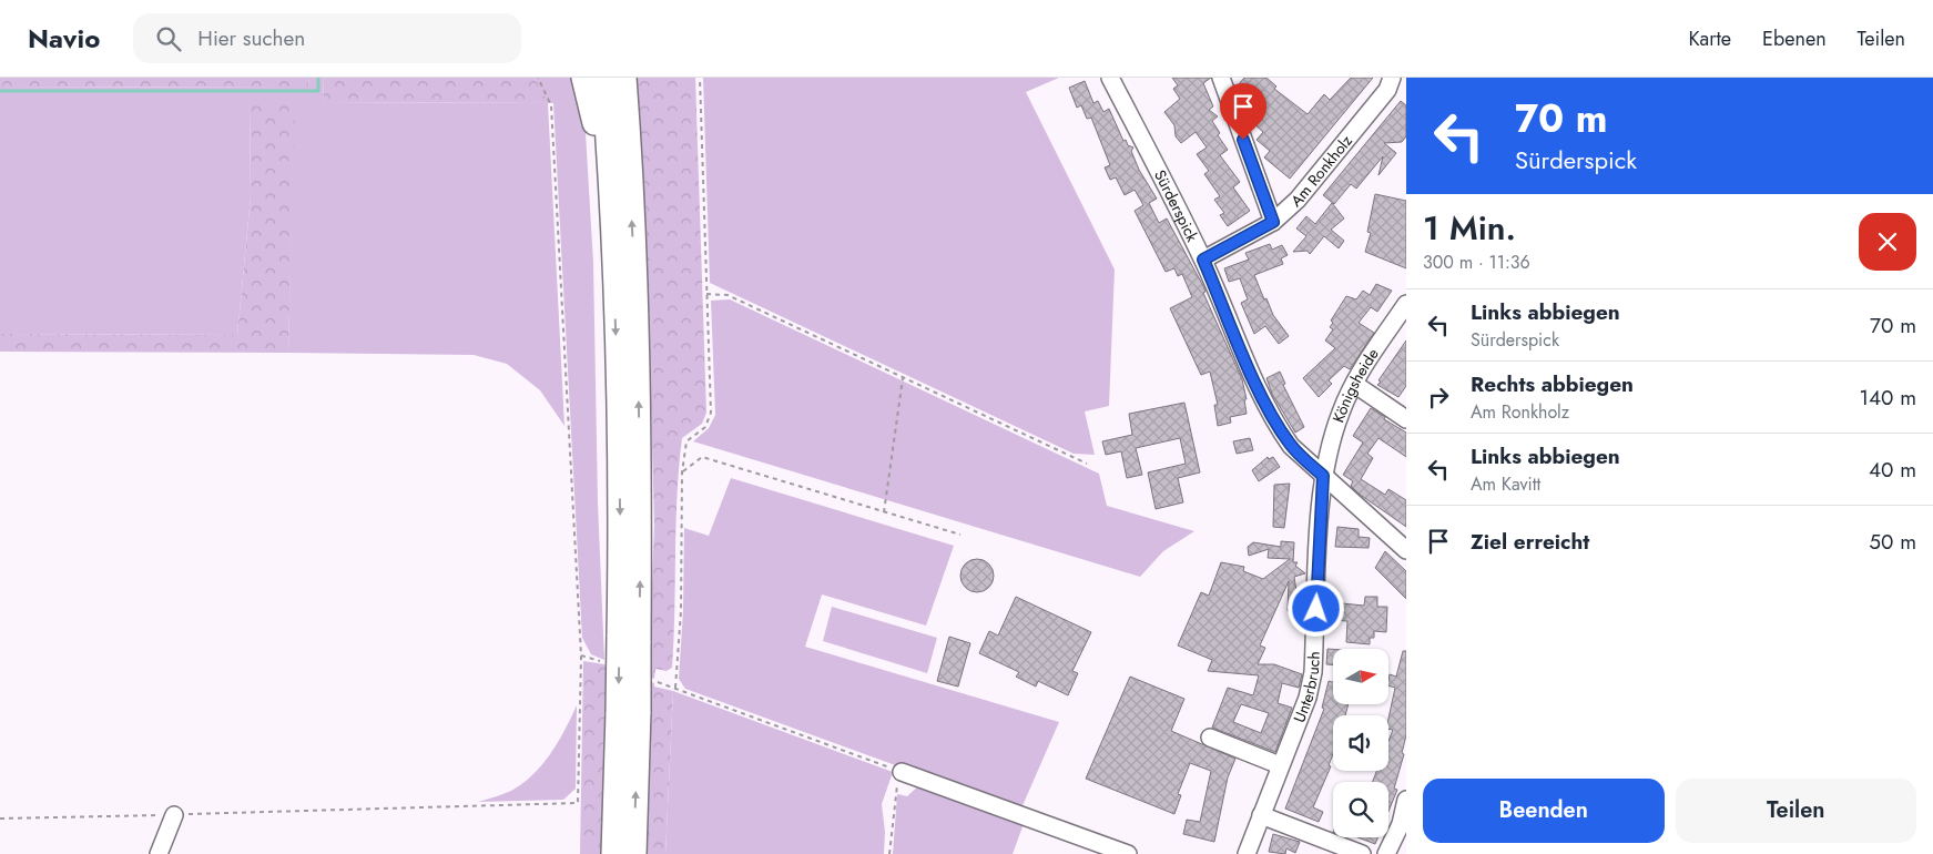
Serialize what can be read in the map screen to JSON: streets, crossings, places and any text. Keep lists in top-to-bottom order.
{
  "streets": {
    "street": [
      "Am Ronkholz",
      "Sürderspick",
      "Königsheide",
      "Unterbruch"
    ]
  },
  "crossings": [
    ["Am Ronkholz", "Sürderspick"],
    ["Sürderspick", "Königsheide"],
    ["Sürderspick", "Unterbruch"],
    ["Königsheide", "Unterbruch"]
  ],
  "north": "right",
  "page": {
    "header": "Navio",
    "search": "Hier suchen",
    "nav": ["Karte", "Ebenen", "Teilen"],
    "turn": ["70 m", "Sürderspick"],
    "heading": ["1 Min.", "300 m · 11:36"],
    "list": [
      {
        "name": "Links abbiegen",
        "note": "Sürderspick",
        "value": "70 m"
      },
      {
        "name": "Rechts abbiegen",
        "note": "Am Ronkholz",
        "value": "140 m"
      },
      {
        "name": "Links abbiegen",
        "note": "Am Kavitt",
        "value": "40 m"
      },
      {
        "name": "Ziel erreicht",
        "value": "50 m"
      }
    ],
    "buttons": ["Beenden", "Teilen"]
  }
}
